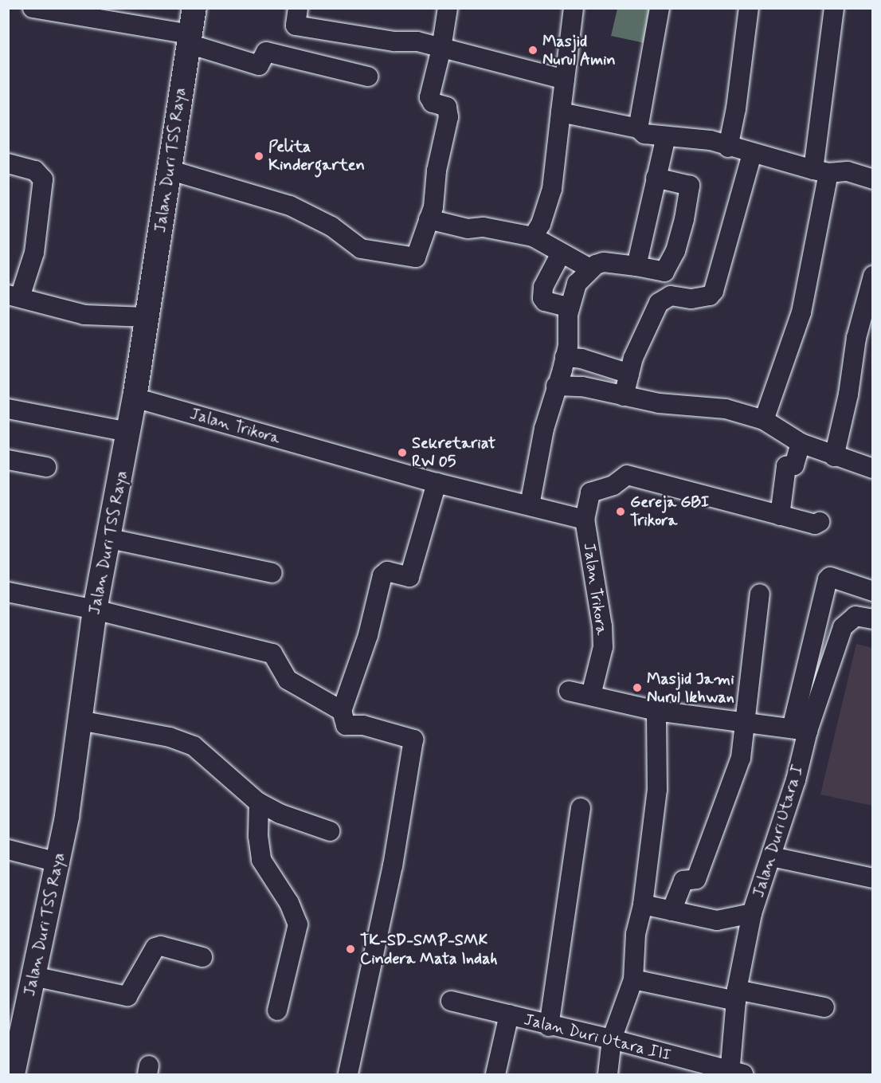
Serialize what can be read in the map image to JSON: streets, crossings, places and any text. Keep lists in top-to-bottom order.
{
  "streets": {
    "street": [
      "Jalan Duri TSS Raya",
      "Jalan Trikora",
      "Jalan Duri Utara I",
      "Jalan Duri Utara III"
    ]
  },
  "crossings": [
    ["Jalan Duri TSS Raya", "Jalan Trikora"],
    ["Jalan Duri Utara I", "Jalan Duri Utara III"]
  ],
  "places": [
    "Masjid Nurul Amin",
    "Pelita Kindergarten",
    "Sekretariat RW 05",
    "Gereja GBI Trikora",
    "Masjid Jami Nurul Ikhwan",
    "TK-SD-SMP-SMK Cindera Mata Indah"
  ]
}
